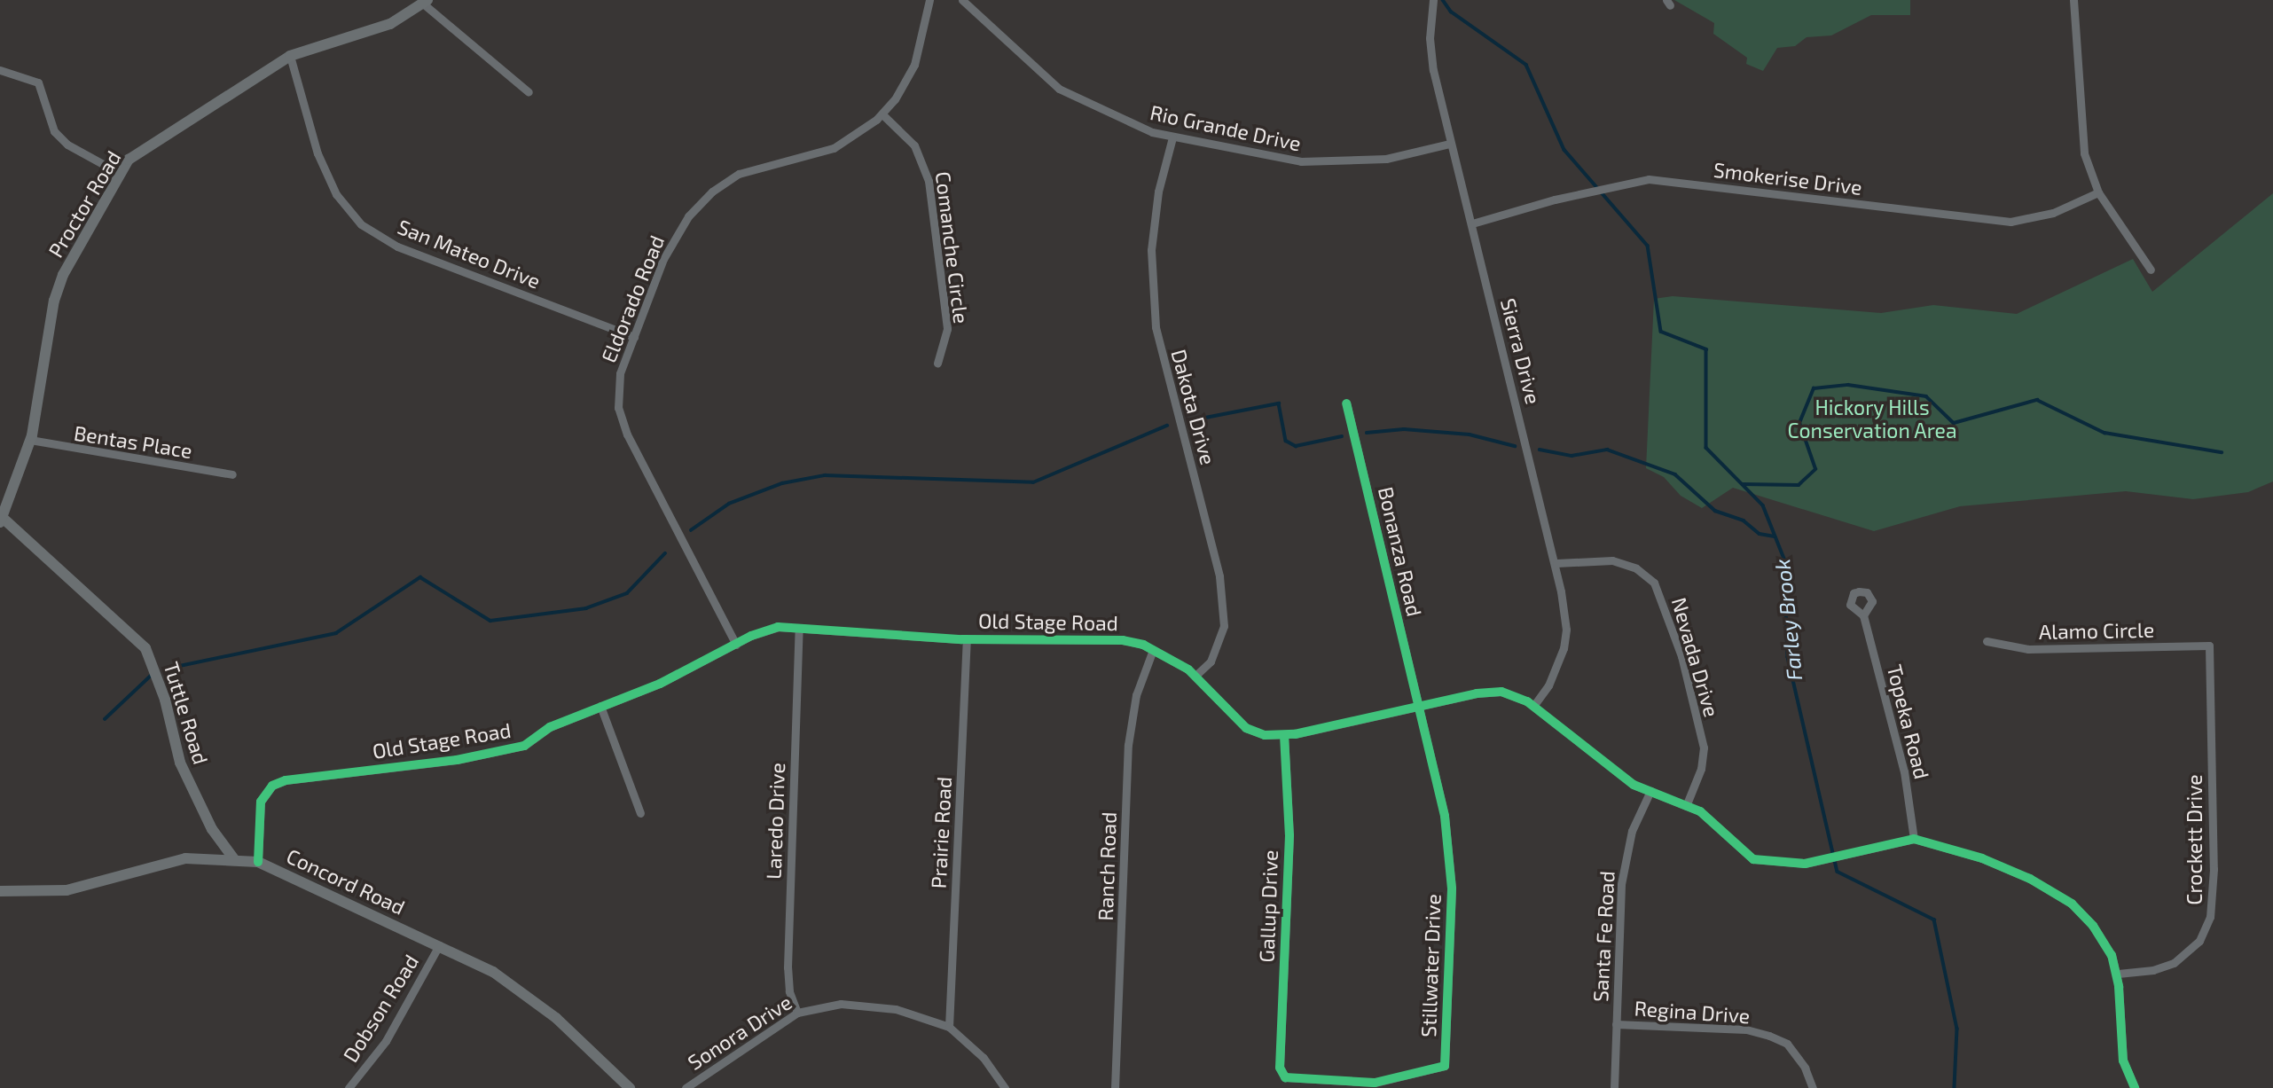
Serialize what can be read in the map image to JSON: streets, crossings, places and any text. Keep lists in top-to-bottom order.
{
  "streets": {
    "main road": ["Proctor Road", "Tuttle Road", "Concord Road"],
    "street": [
      "Rio Grande Drive",
      "Smokerise Drive",
      "Comanche Circle",
      "San Mateo Drive",
      "Eldorado Road",
      "Sierra Drive",
      "Dakota Drive",
      "Bentas Place",
      "Bonanza Road",
      "Old Stage Road",
      "Alamo Circle",
      "Nevada Drive",
      "Topeka Road",
      "Laredo Drive",
      "Prairie Road",
      "Crockett Drive",
      "Ranch Road",
      "Gallup Drive",
      "Santa Fe Road",
      "Stillwater Drive",
      "Dobson Road",
      "Regina Drive",
      "Sonora Drive"
    ]
  },
  "crossings": [
    ["Rio Grande Drive", "Sierra Drive"],
    ["Rio Grande Drive", "Dakota Drive"],
    ["Smokerise Drive", "Sierra Drive"],
    ["Proctor Road", "San Mateo Drive"],
    ["Proctor Road", "Bentas Place"],
    ["Proctor Road", "Tuttle Road"],
    ["Comanche Circle", "Eldorado Road"],
    ["San Mateo Drive", "Eldorado Road"],
    ["Eldorado Road", "Old Stage Road"],
    ["Sierra Drive", "Old Stage Road"],
    ["Sierra Drive", "Nevada Drive"],
    ["Dakota Drive", "Old Stage Road"],
    ["Bonanza Road", "Old Stage Road"],
    ["Bonanza Road", "Stillwater Drive"],
    ["Old Stage Road", "Nevada Drive"],
    ["Old Stage Road", "Topeka Road"],
    ["Old Stage Road", "Laredo Drive"],
    ["Old Stage Road", "Prairie Road"],
    ["Old Stage Road", "Crockett Drive"],
    ["Old Stage Road", "Ranch Road"],
    ["Old Stage Road", "Concord Road"],
    ["Old Stage Road", "Gallup Drive"],
    ["Old Stage Road", "Santa Fe Road"],
    ["Old Stage Road", "Stillwater Drive"],
    ["Alamo Circle", "Crockett Drive"],
    ["Tuttle Road", "Concord Road"],
    ["Laredo Drive", "Sonora Drive"],
    ["Prairie Road", "Sonora Drive"],
    ["Concord Road", "Dobson Road"],
    ["Gallup Drive", "Stillwater Drive"],
    ["Santa Fe Road", "Regina Drive"]
  ],
  "water": ["Farley Brook"],
  "parks": ["Hickory Hills Conservation Area"]
}
